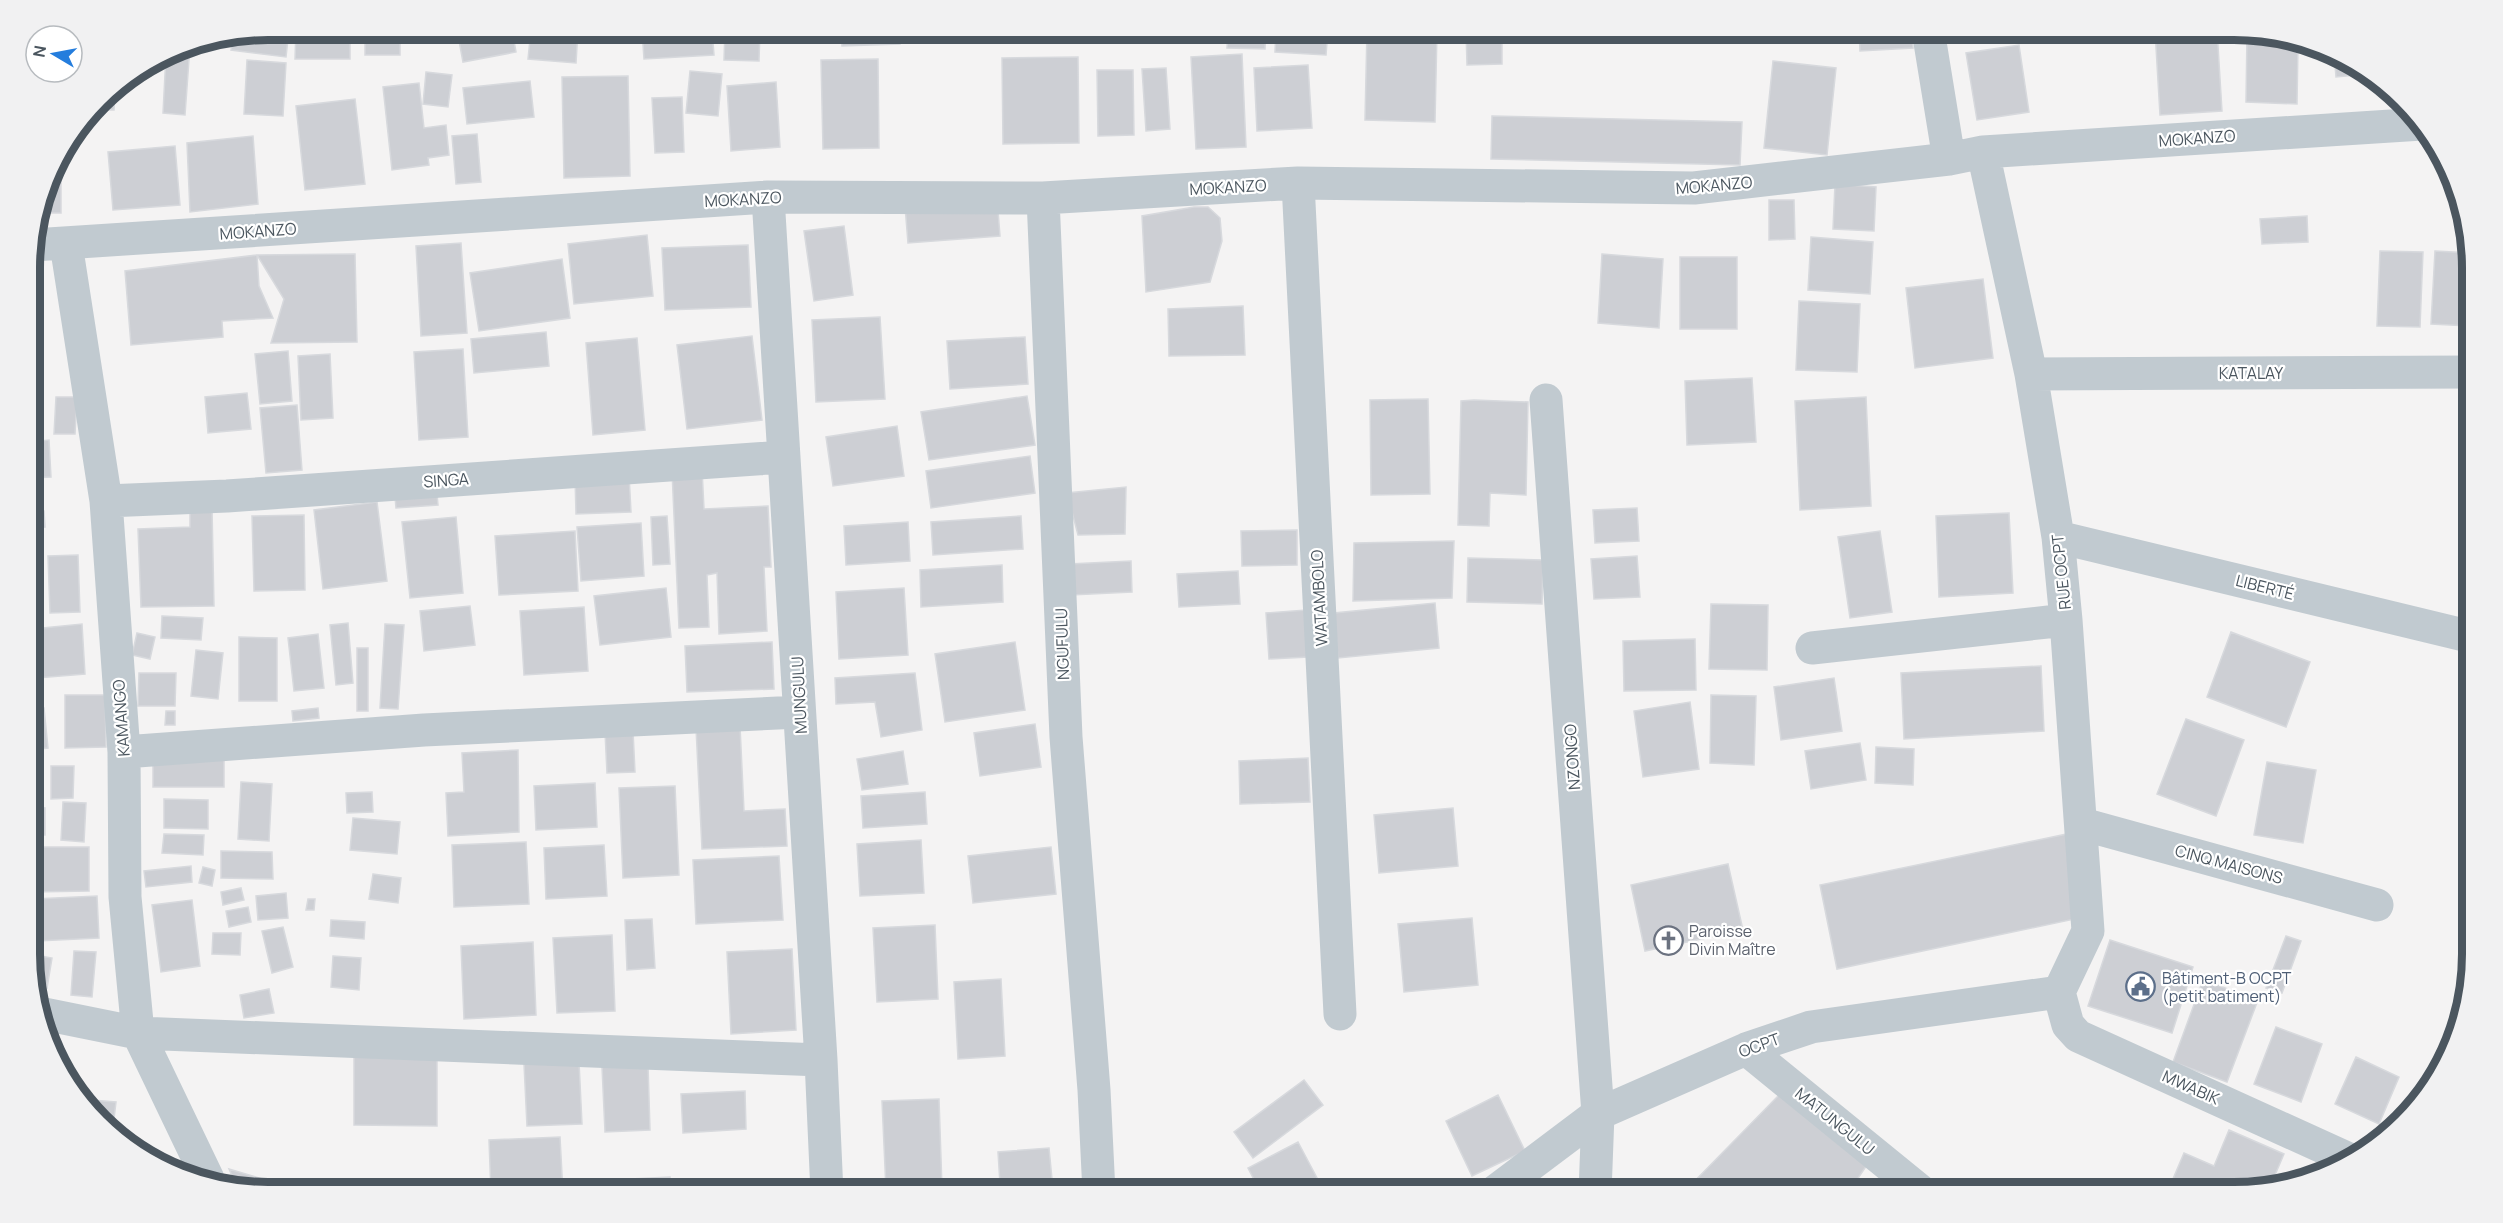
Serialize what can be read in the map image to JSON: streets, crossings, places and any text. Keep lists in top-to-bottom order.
{
  "streets": {
    "street": [
      "MOKANZO",
      "KATALAY",
      "SINGA",
      "RUE OCPT",
      "LIBERTÉ",
      "WATAMBOLO",
      "NGUFULU",
      "MUNGULU",
      "KAMANGO",
      "NZONGO",
      "CINQ MAISONS",
      "OCPT",
      "MWABIK",
      "MATUNGULU"
    ]
  },
  "crossings": [
    ["MOKANZO", "RUE OCPT"],
    ["MOKANZO", "WATAMBOLO"],
    ["MOKANZO", "NGUFULU"],
    ["MOKANZO", "MUNGULU"],
    ["MOKANZO", "KAMANGO"],
    ["KATALAY", "RUE OCPT"],
    ["SINGA", "MUNGULU"],
    ["SINGA", "KAMANGO"],
    ["RUE OCPT", "LIBERTÉ"],
    ["RUE OCPT", "CINQ MAISONS"],
    ["RUE OCPT", "OCPT"],
    ["RUE OCPT", "MWABIK"],
    ["NZONGO", "OCPT"],
    ["OCPT", "MWABIK"],
    ["OCPT", "MATUNGULU"]
  ],
  "places": {
    "church": ["Paroisse Divin Maître"],
    "public building": ["Bâtiment-B OCPT (petit batiment)"]
  },
  "north": "left"
}
